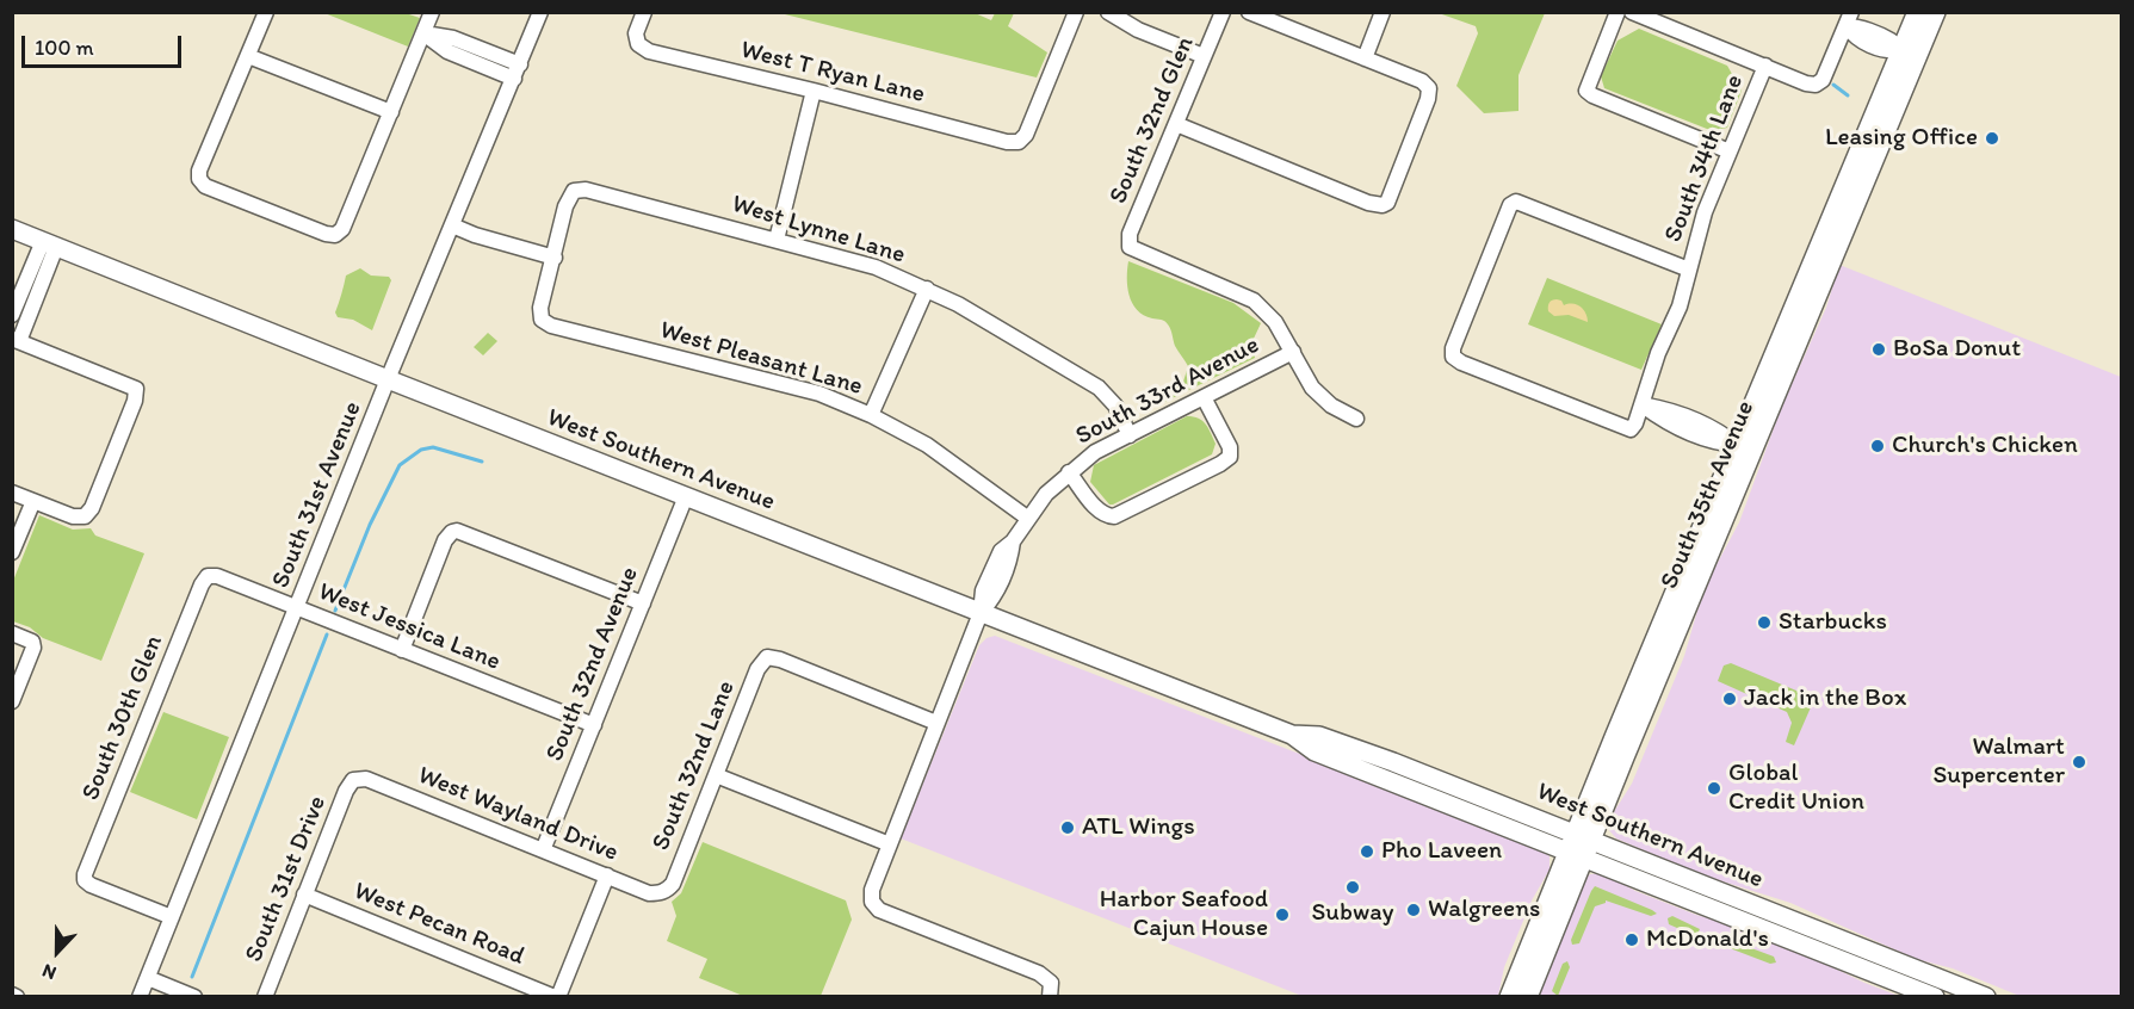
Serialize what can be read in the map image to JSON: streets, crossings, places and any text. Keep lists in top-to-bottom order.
{
  "streets": {
    "main road": ["West Southern Avenue", "South 35th Avenue"],
    "street": [
      "West T Ryan Lane",
      "South 32nd Glen",
      "South 34th Lane",
      "West Lynne Lane",
      "West Pleasant Lane",
      "South 33rd Avenue",
      "South 31st Avenue",
      "West Jessica Lane",
      "South 32nd Avenue",
      "South 30th Glen",
      "South 32nd Lane",
      "West Wayland Drive",
      "South 31st Drive",
      "West Pecan Road"
    ]
  },
  "crossings": [
    ["South 32nd Glen", "South 33rd Avenue"],
    ["West Lynne Lane", "West Pleasant Lane"],
    ["West Lynne Lane", "South 33rd Avenue"],
    ["West Pleasant Lane", "South 33rd Avenue"],
    ["South 33rd Avenue", "West Southern Avenue"],
    ["South 33rd Avenue", "South 32nd Lane"],
    ["West Southern Avenue", "South 31st Avenue"],
    ["West Southern Avenue", "South 35th Avenue"],
    ["West Southern Avenue", "South 32nd Avenue"],
    ["South 31st Avenue", "West Jessica Lane"],
    ["South 31st Avenue", "South 30th Glen"],
    ["West Jessica Lane", "South 32nd Avenue"],
    ["West Jessica Lane", "South 30th Glen"],
    ["South 32nd Avenue", "West Wayland Drive"],
    ["South 32nd Lane", "West Wayland Drive"],
    ["West Wayland Drive", "South 31st Drive"],
    ["South 31st Drive", "West Pecan Road"]
  ],
  "places": [
    "Leasing Office",
    "BoSa Donut",
    "Church's Chicken",
    "Starbucks",
    "Jack in the Box",
    "Walmart Supercenter",
    "Global Credit Union",
    "ATL Wings",
    "Pho Laveen",
    "Subway",
    "Walgreens",
    "Harbor Seafood Cajun House",
    "McDonald's"
  ],
  "scale_bar": "100 m",
  "north": "bottom"
}
